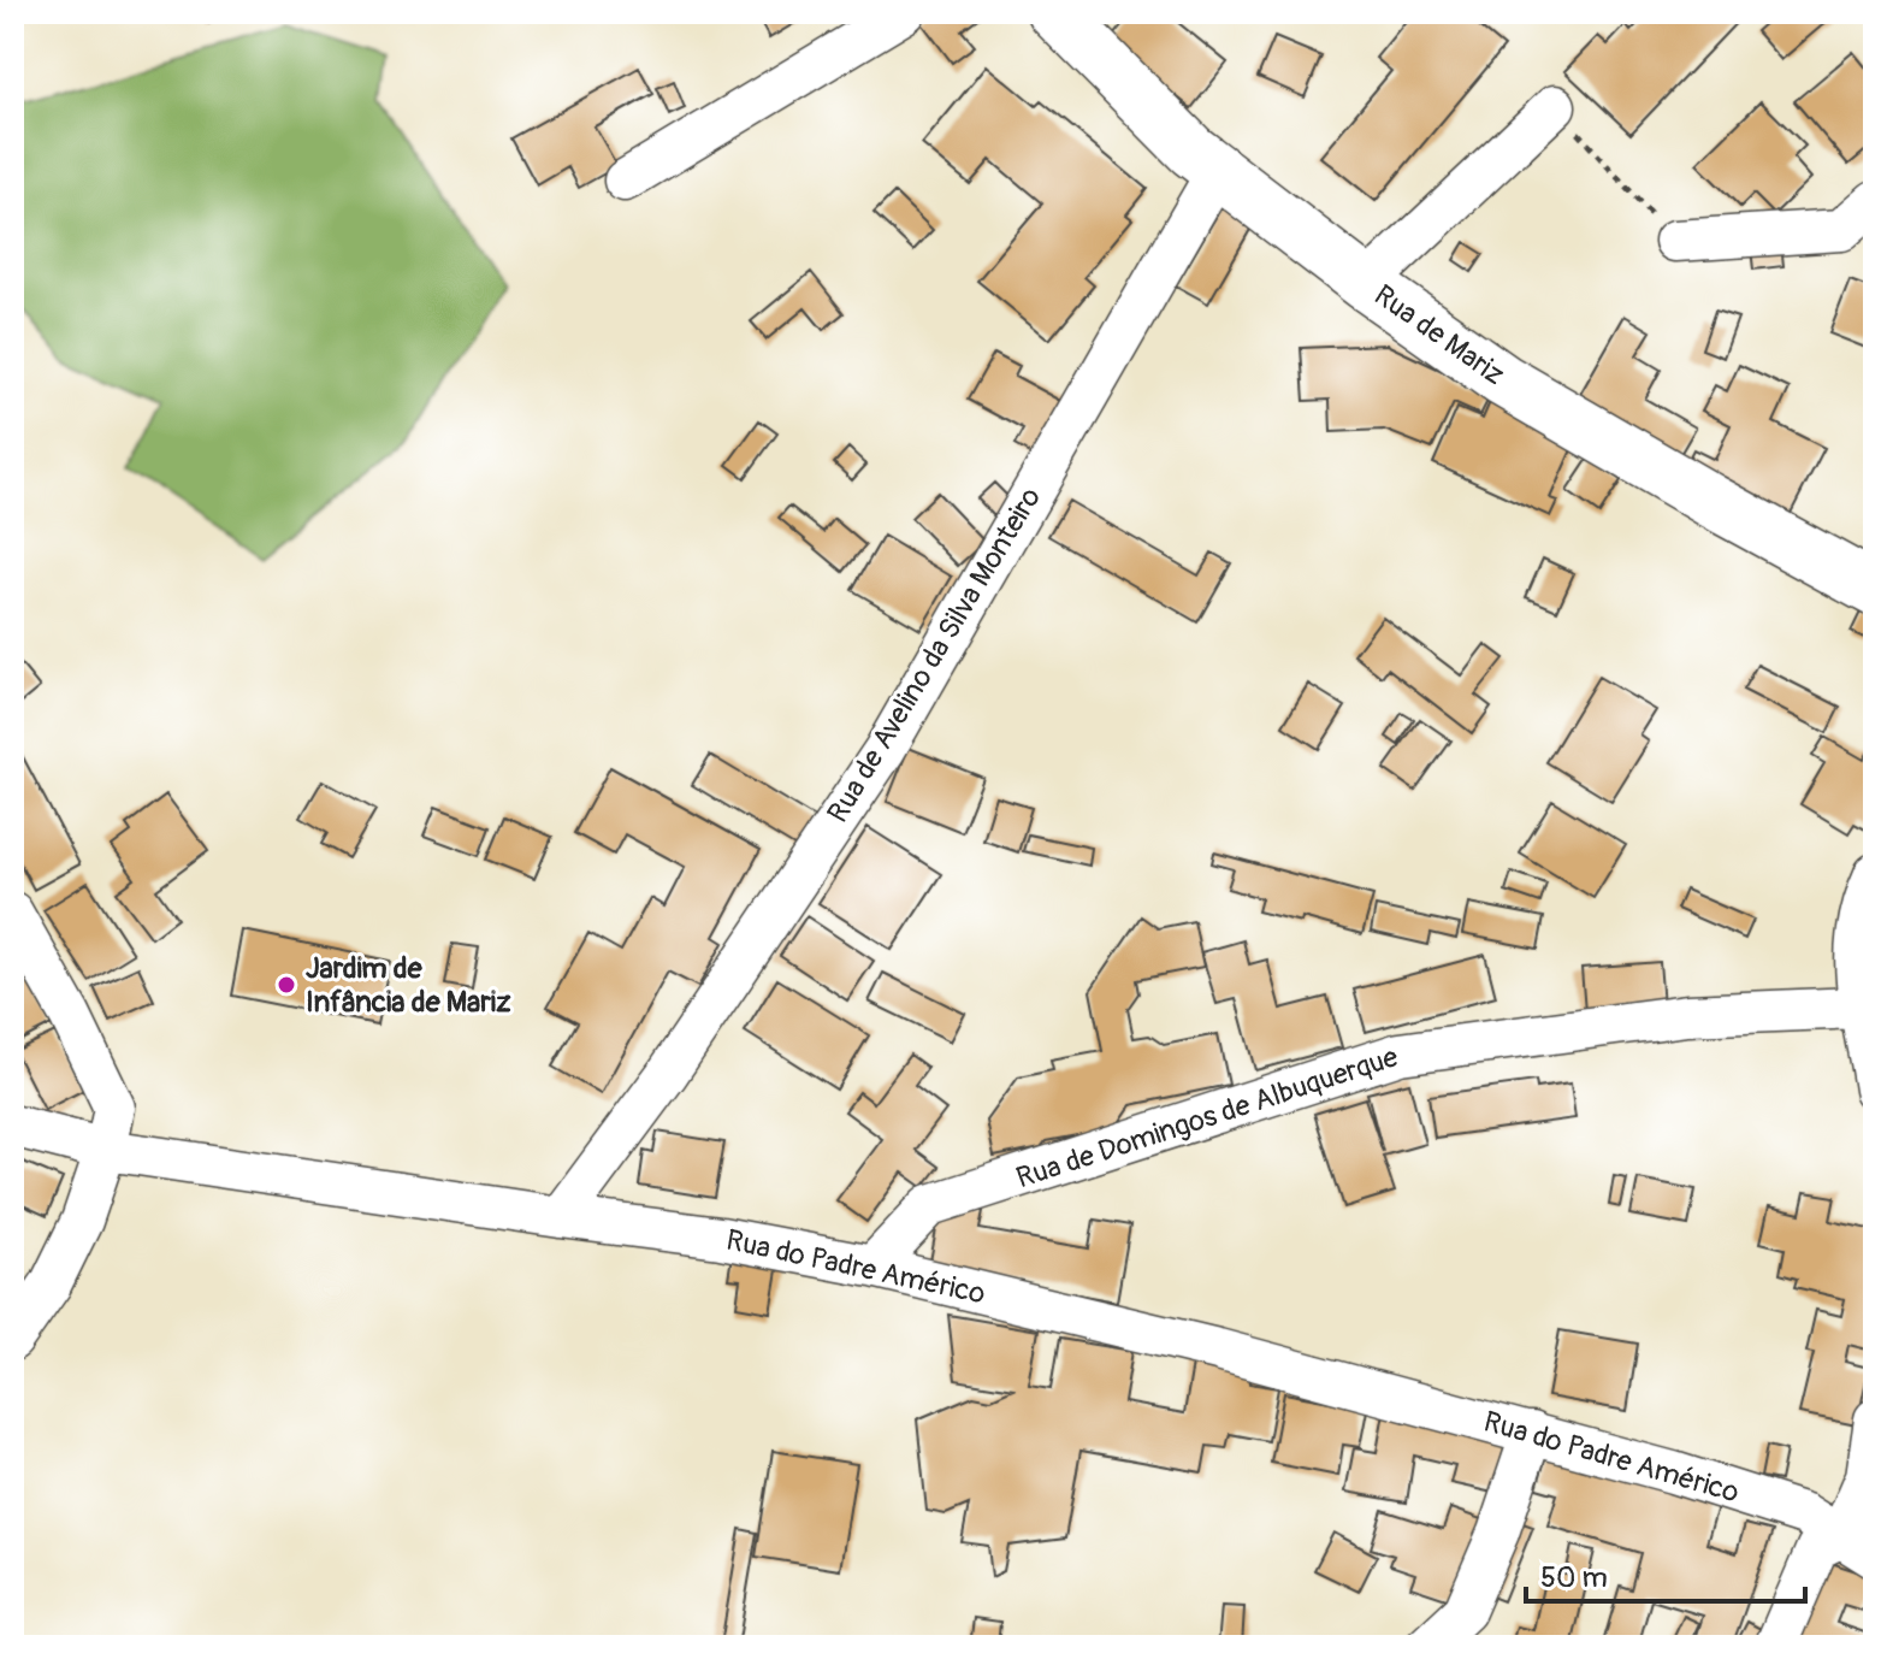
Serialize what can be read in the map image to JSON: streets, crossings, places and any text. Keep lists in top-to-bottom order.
{
  "streets": {
    "main road": ["Rua de Mariz"],
    "street": ["Rua de Avelino da Silva Monteiro", "Rua de Domingos de Albuquerque", "Rua do Padre Américo"]
  },
  "crossings": [
    ["Rua de Mariz", "Rua de Avelino da Silva Monteiro"],
    ["Rua de Avelino da Silva Monteiro", "Rua do Padre Américo"],
    ["Rua de Domingos de Albuquerque", "Rua do Padre Américo"]
  ],
  "places": ["Jardim de Infância de Mariz"],
  "scale_bar": "50 m"
}
